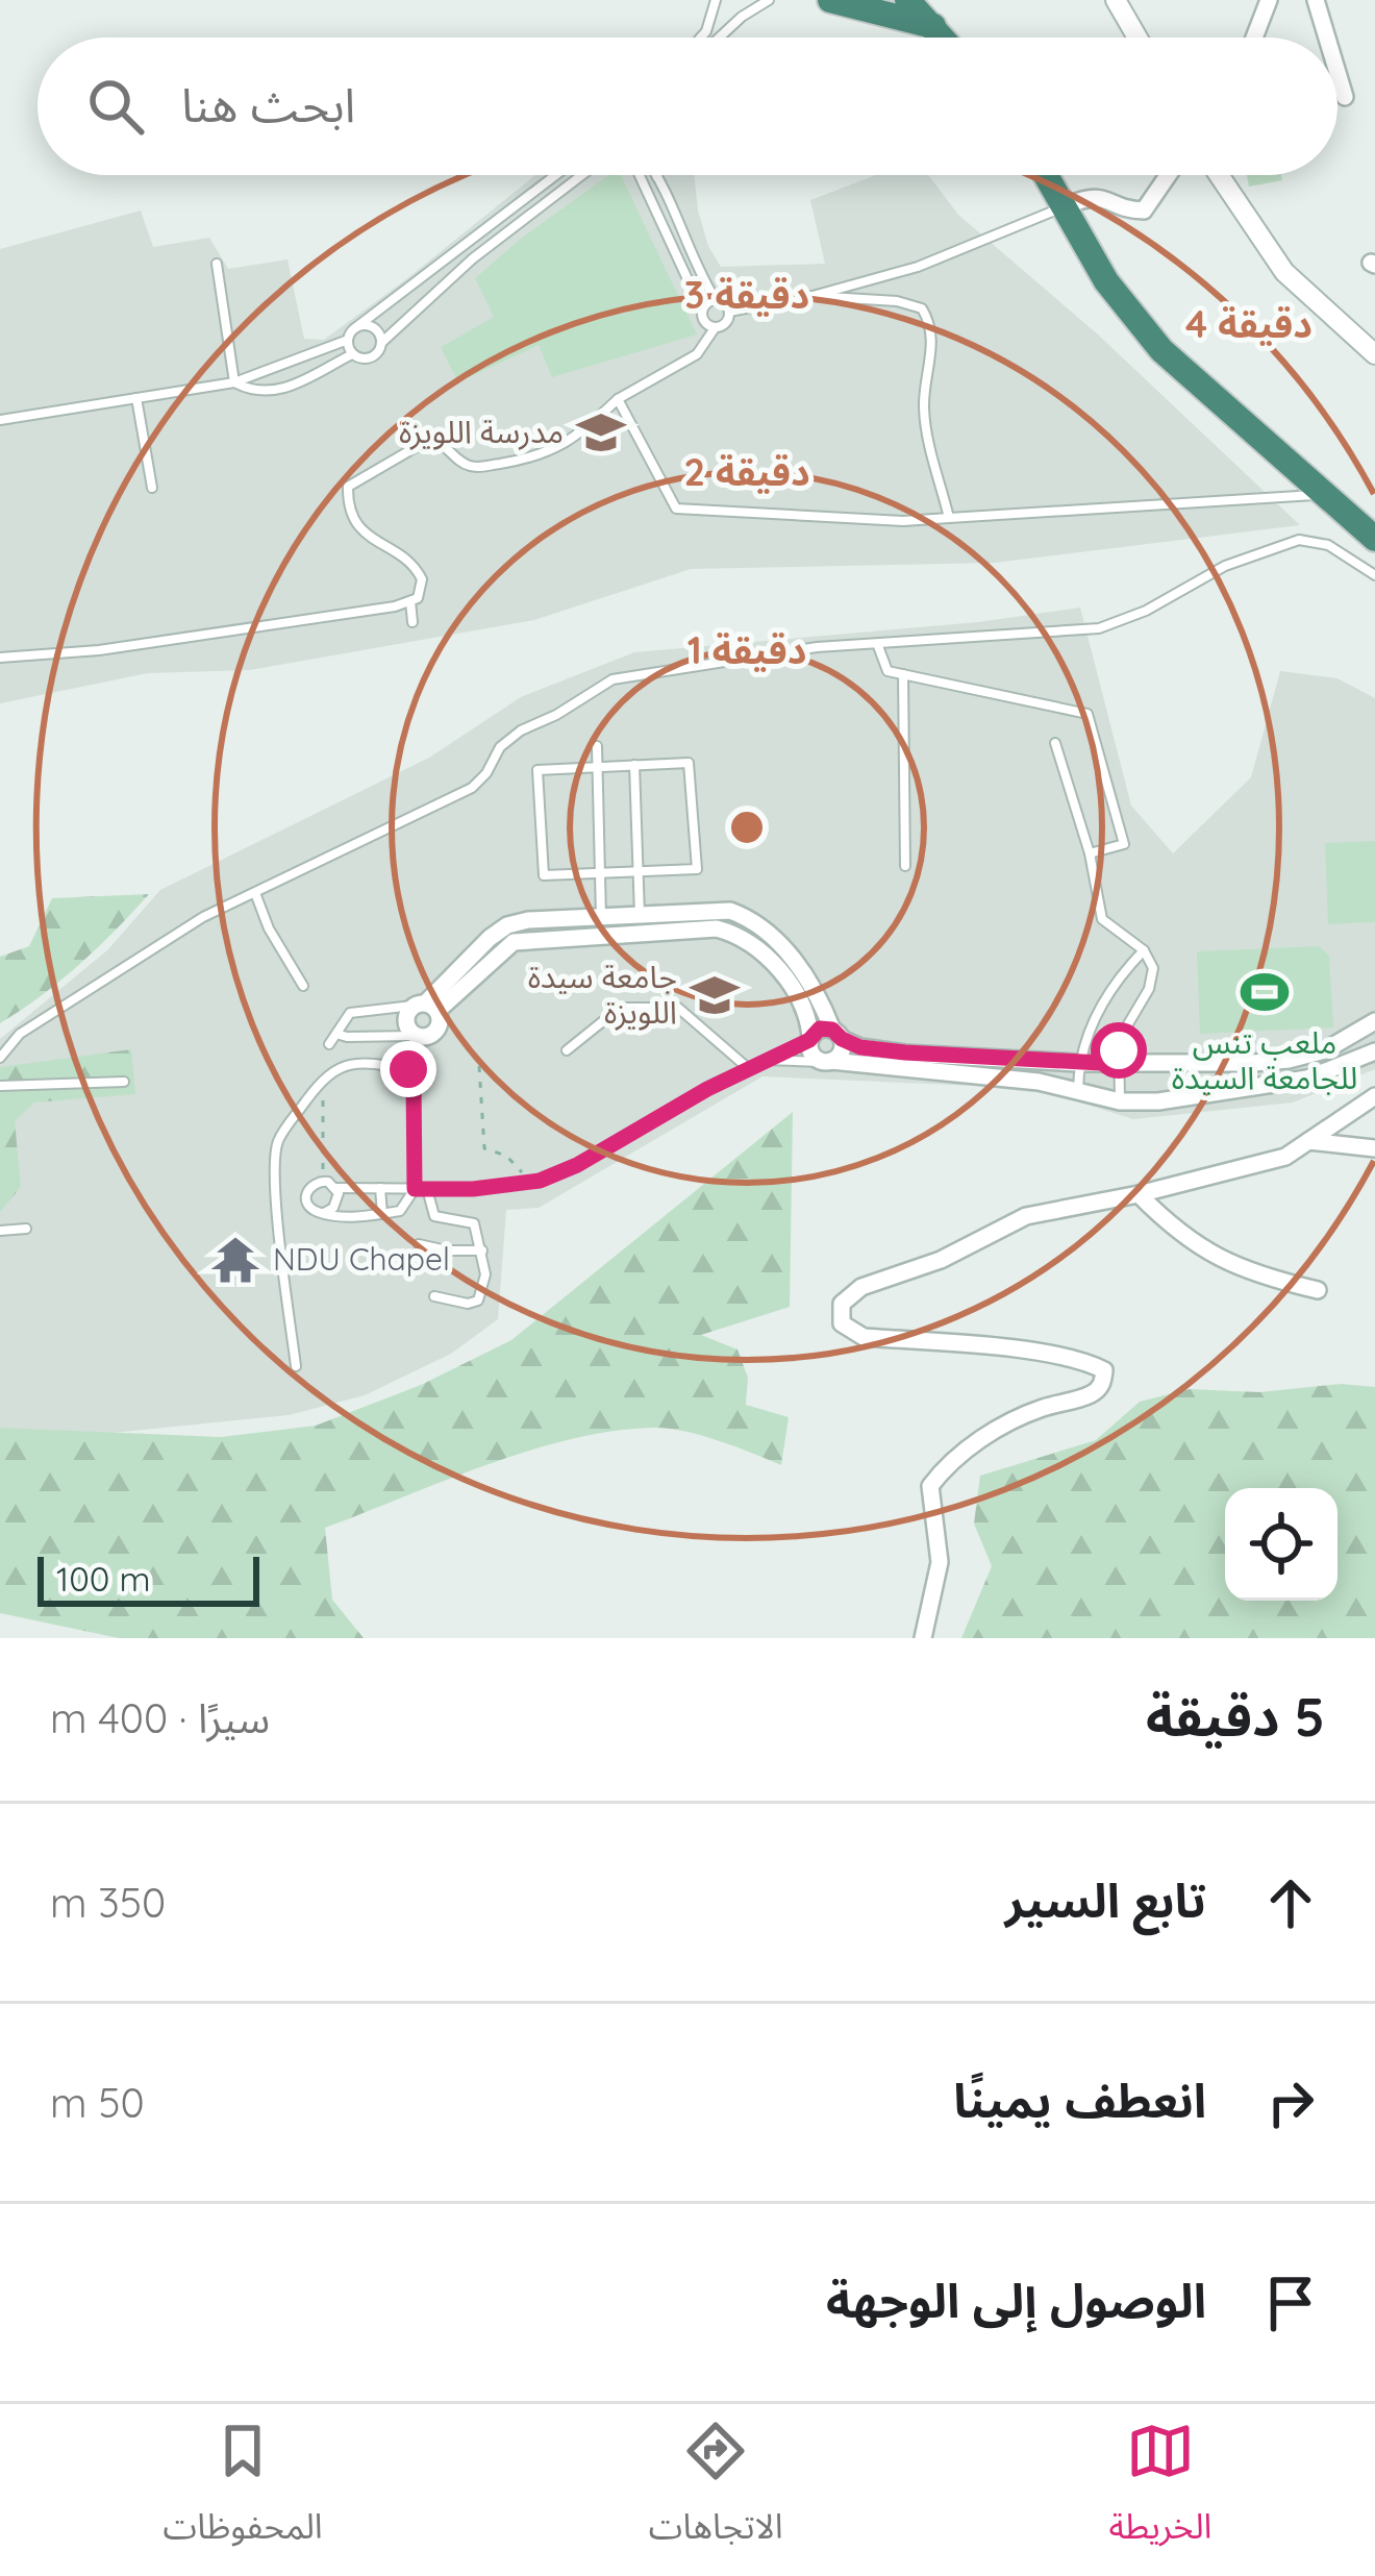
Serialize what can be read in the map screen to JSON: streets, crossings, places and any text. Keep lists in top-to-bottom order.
{
  "places": {
    "school or university": ["مدرسة اللويزة", "جامعة سيدة اللويزة"],
    "sports": ["ملعب تنس للجامعة السيدة"],
    "temple": ["NDU Chapel"]
  },
  "scale_bar": "100 m",
  "page": {
    "search": "ابحث هنا",
    "scale": "100 m",
    "heading": ["5 دقيقة", "سيرًا · 400 m"],
    "list": [
      ["تابع السير", "350 m"],
      ["انعطف يمينًا", "50 m"],
      "الوصول إلى الوجهة"
    ],
    "nav": ["الخريطة", "الاتجاهات", "المحفوظات"]
  },
  "rings": [
    "3 دقيقة",
    "4 دقيقة",
    "2 دقيقة",
    "1 دقيقة"
  ]
}
